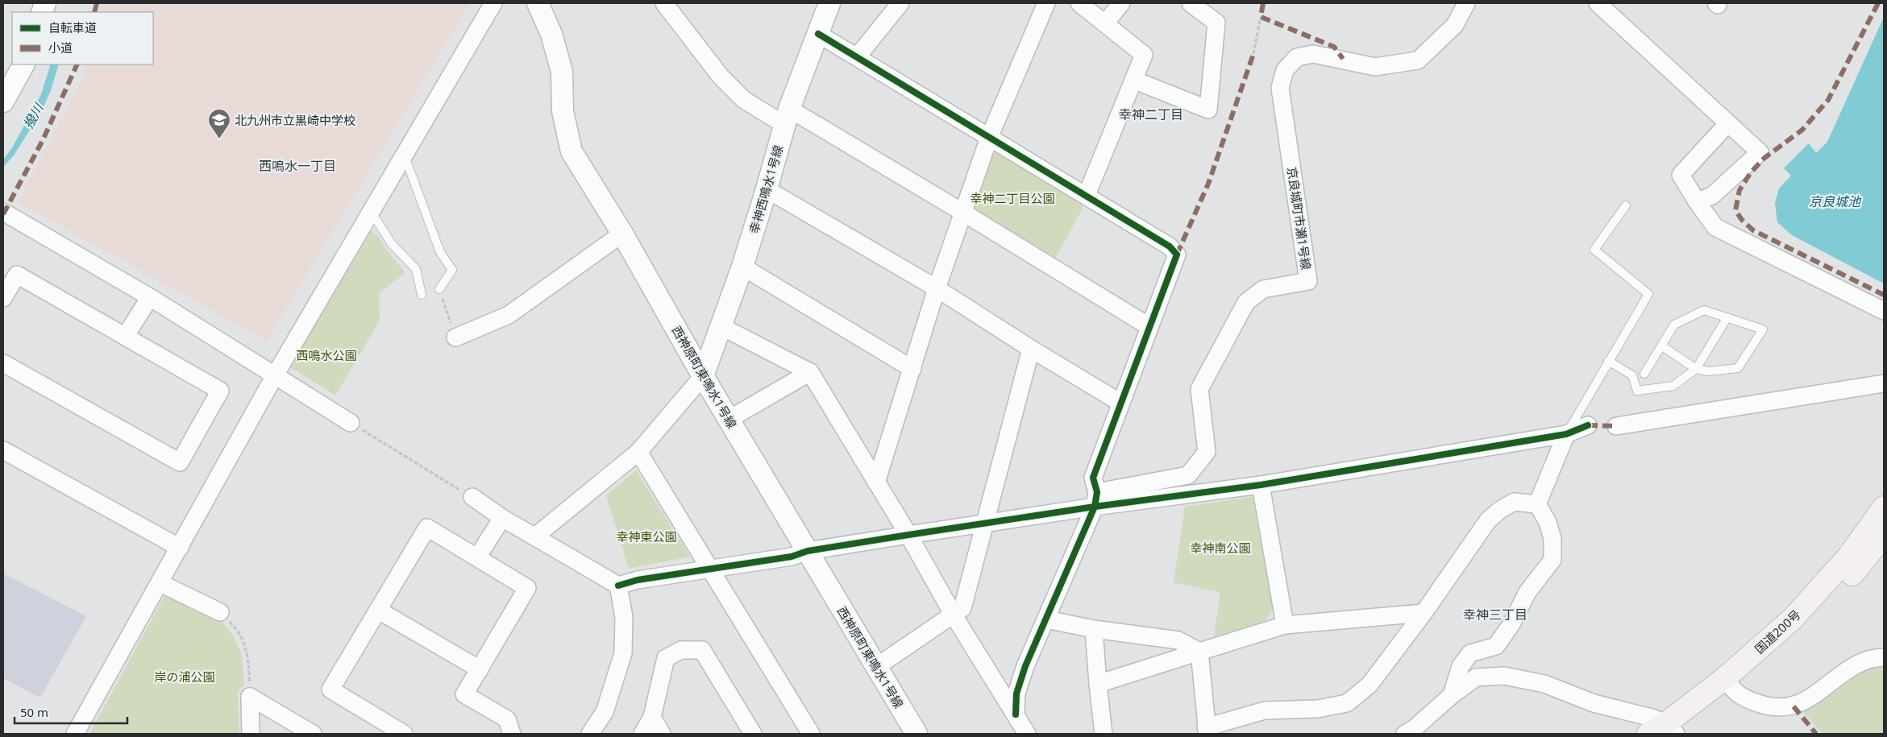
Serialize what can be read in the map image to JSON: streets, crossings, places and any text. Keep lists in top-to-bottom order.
{
  "streets": {
    "highway": ["国道200号"],
    "street": ["幸神西鳴水1号線", "京良城町市瀬1号線", "西神原町東鳴水1号線"]
  },
  "crossings": [
    ["幸神西鳴水1号線", "西神原町東鳴水1号線"]
  ],
  "districts": ["幸神二丁目", "西鳴水一丁目", "幸神三丁目"],
  "water": ["撥川", "京良城池"],
  "parks": [
    "幸神二丁目公園",
    "西鳴水公園",
    "幸神東公園",
    "幸神南公園",
    "岸の浦公園"
  ],
  "places": {
    "school or university": ["北九州市立黒崎中学校"]
  },
  "legend": ["自転車道", "小道"],
  "scale_bar": "50 m"
}
